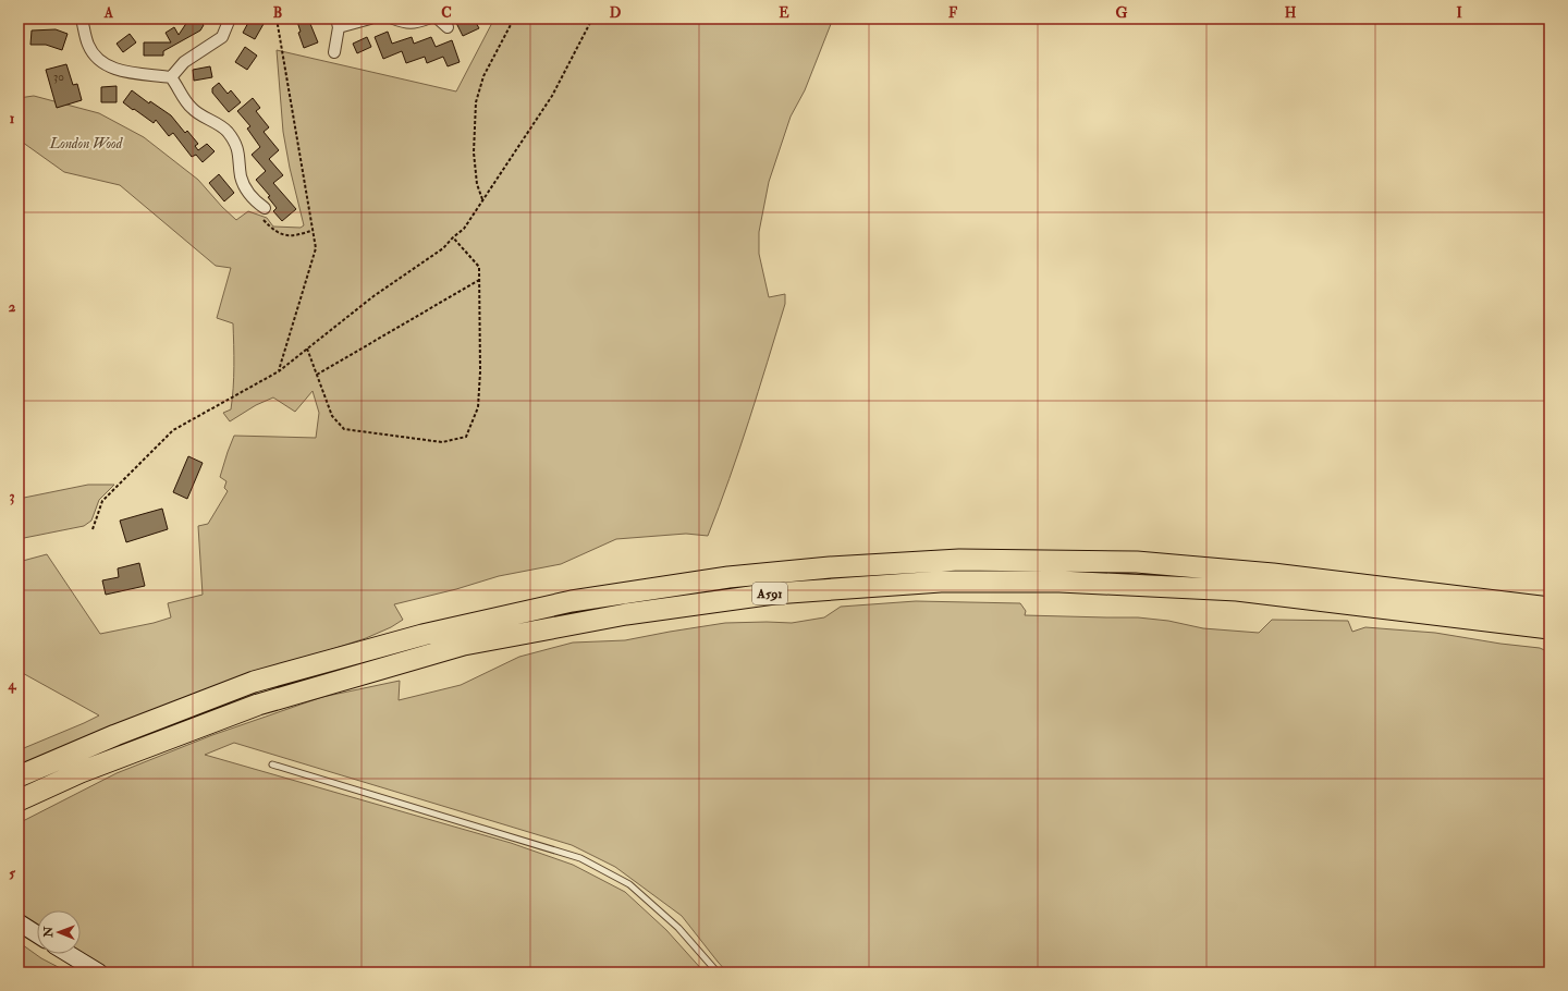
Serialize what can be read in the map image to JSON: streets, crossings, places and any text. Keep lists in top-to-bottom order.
{
  "streets": {
    "highway": ["A591"]
  },
  "parks": ["London Wood"],
  "house_numbers": ["30"],
  "north": "left",
  "grid": {
    "columns": [
      "A",
      "B",
      "C",
      "D",
      "E",
      "F",
      "G",
      "H",
      "I"
    ],
    "rows": [
      "1",
      "2",
      "3",
      "4",
      "5"
    ]
  }
}
